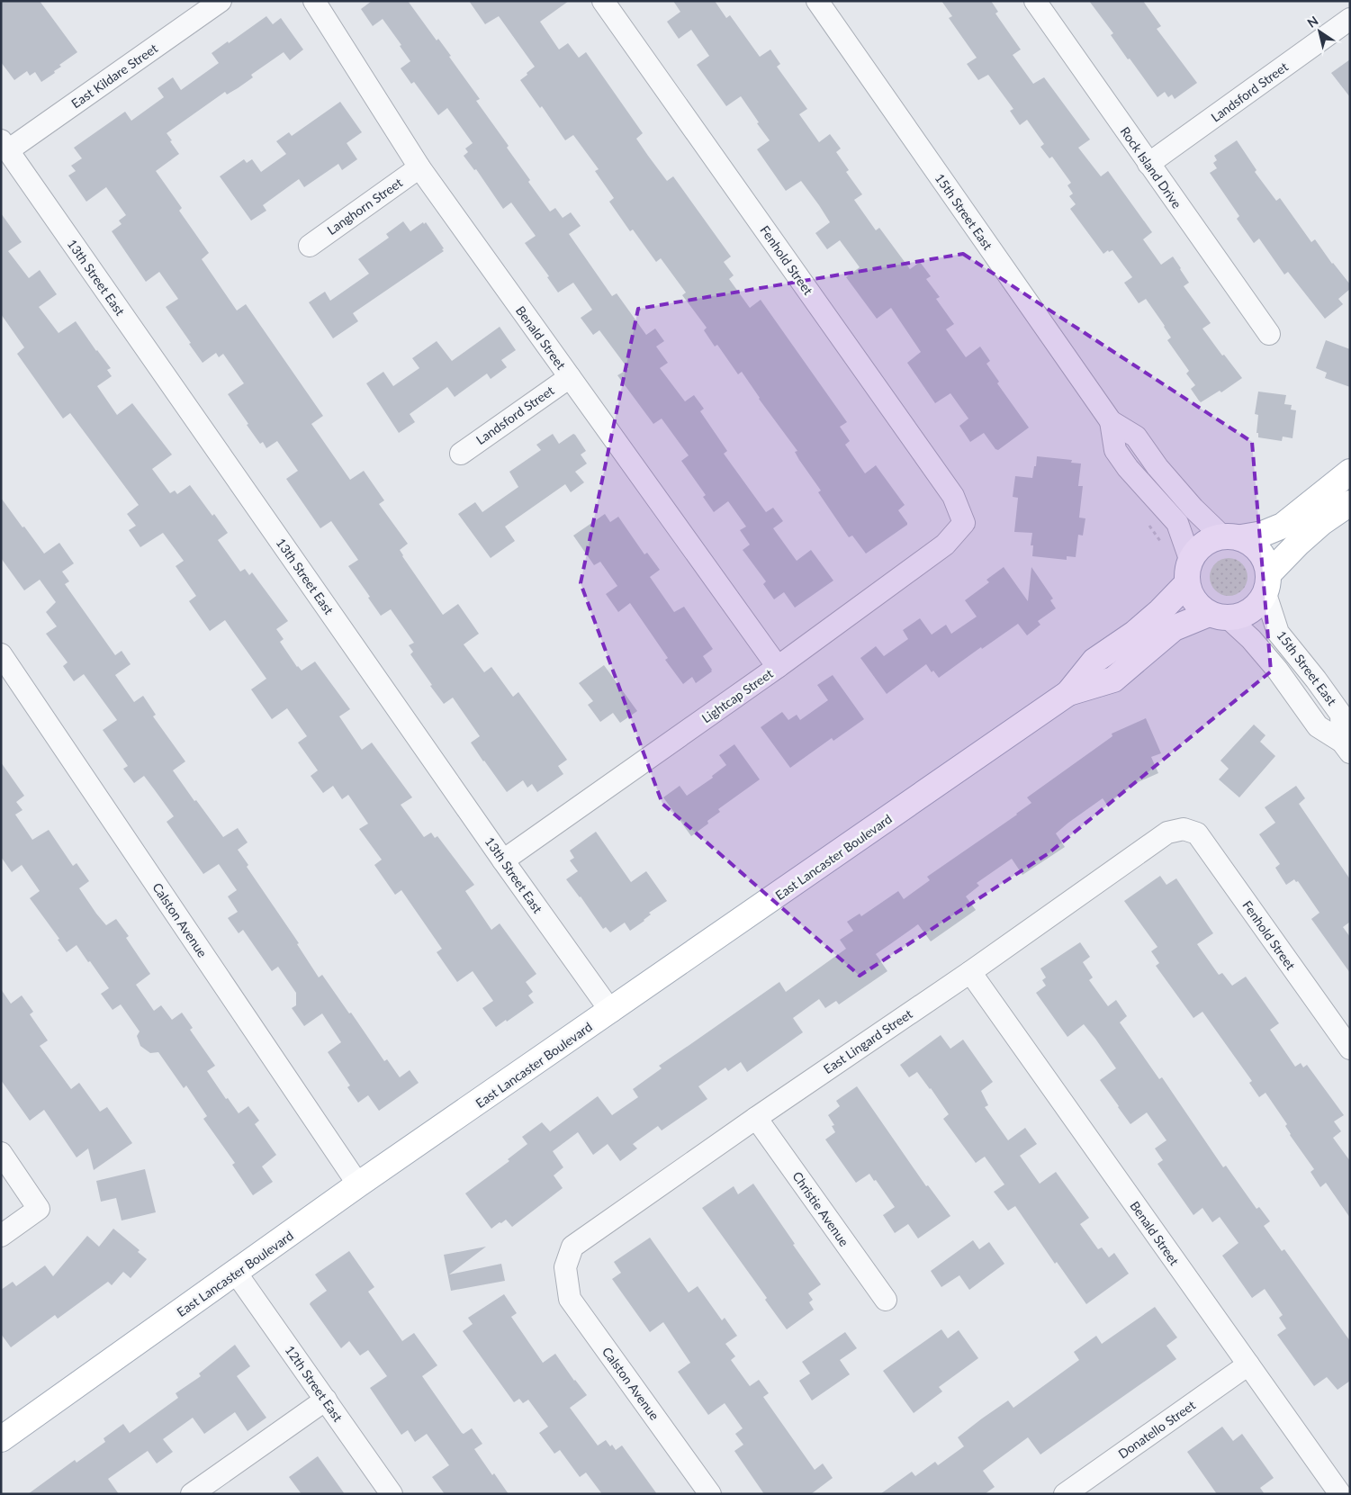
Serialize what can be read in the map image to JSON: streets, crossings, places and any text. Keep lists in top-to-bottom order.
{
  "streets": {
    "main road": ["East Lancaster Boulevard"],
    "street": [
      "East Kildare Street",
      "Landsford Street",
      "Rock Island Drive",
      "Langhorn Street",
      "15th Street East",
      "Fenhold Street",
      "13th Street East",
      "Benald Street",
      "Lightcap Street",
      "Calston Avenue",
      "East Lingard Street",
      "Christie Avenue",
      "12th Street East",
      "Donatello Street"
    ]
  },
  "crossings": [
    ["East Kildare Street", "13th Street East"],
    ["Landsford Street", "Rock Island Drive"],
    ["Landsford Street", "Benald Street"],
    ["Langhorn Street", "Benald Street"],
    ["15th Street East", "East Lancaster Boulevard"],
    ["Fenhold Street", "Lightcap Street"],
    ["Fenhold Street", "East Lingard Street"],
    ["13th Street East", "Lightcap Street"],
    ["13th Street East", "East Lancaster Boulevard"],
    ["Benald Street", "Lightcap Street"],
    ["Benald Street", "East Lingard Street"],
    ["Benald Street", "Donatello Street"],
    ["East Lancaster Boulevard", "Calston Avenue"],
    ["East Lancaster Boulevard", "12th Street East"],
    ["Calston Avenue", "East Lingard Street"],
    ["East Lingard Street", "Christie Avenue"]
  ],
  "north": "top left"
}
